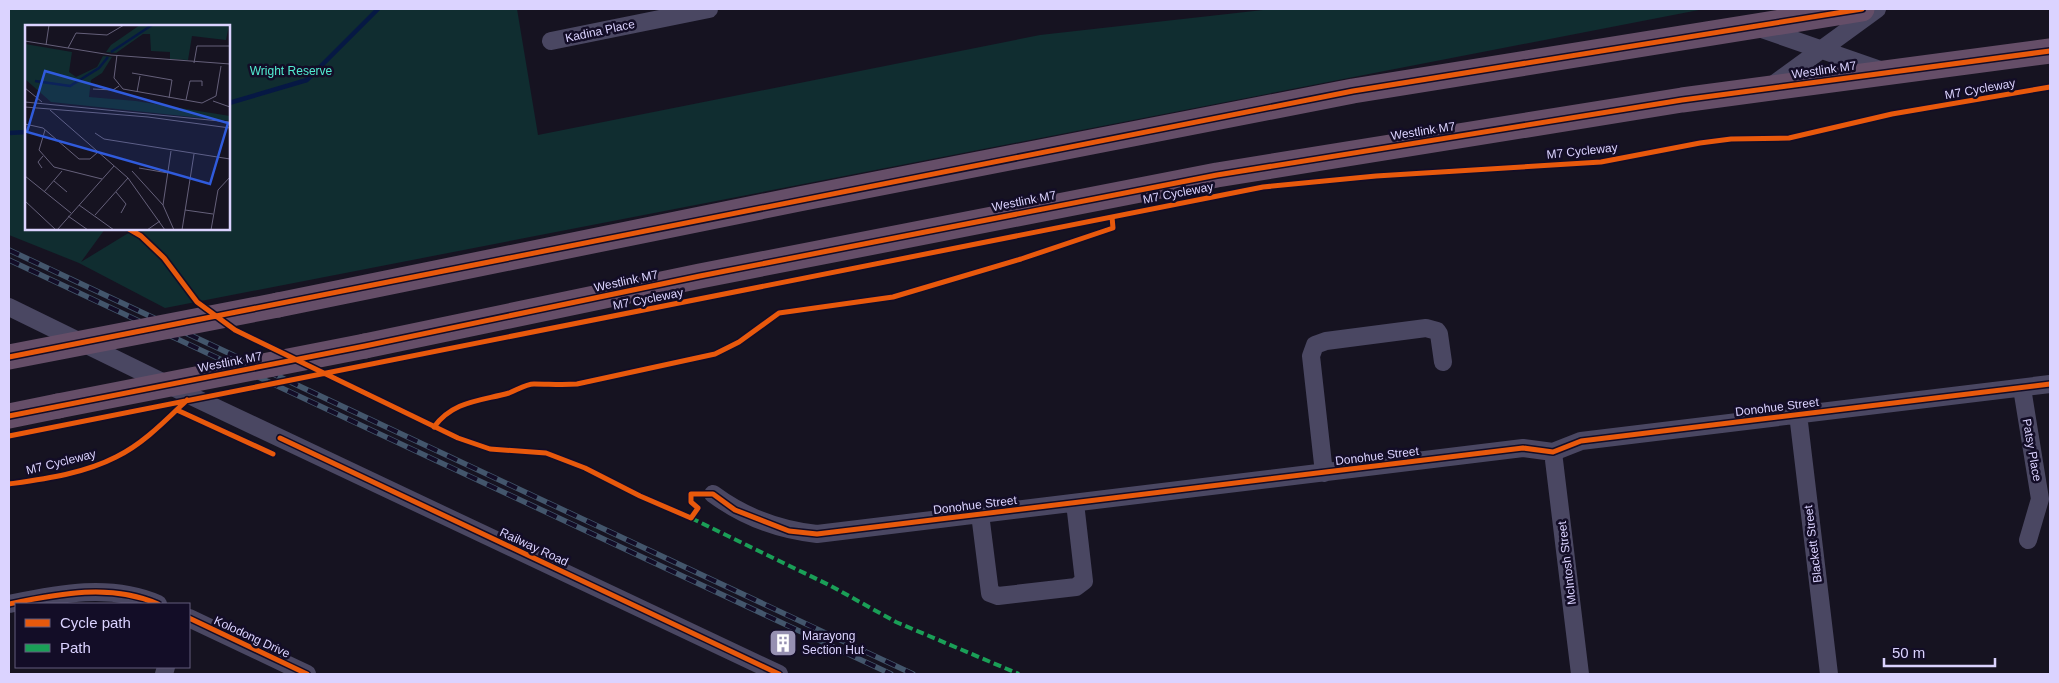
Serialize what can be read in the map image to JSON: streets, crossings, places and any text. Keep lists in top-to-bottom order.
{
  "streets": {
    "highway": ["Westlink M7"],
    "street": [
      "Kadina Place",
      "Donohue Street",
      "Patsy Place",
      "Blackett Street",
      "Railway Road",
      "McIntosh Street",
      "Kolodong Drive"
    ],
    "cycle path": ["M7 Cycleway"]
  },
  "crossings": [
    ["Donohue Street", "Patsy Place"],
    ["Donohue Street", "Blackett Street"],
    ["Donohue Street", "McIntosh Street"]
  ],
  "parks": ["Wright Reserve"],
  "places": {
    "building": ["Marayong Section Hut"]
  },
  "legend": ["Cycle path", "Path"],
  "scale_bar": "50 m"
}
